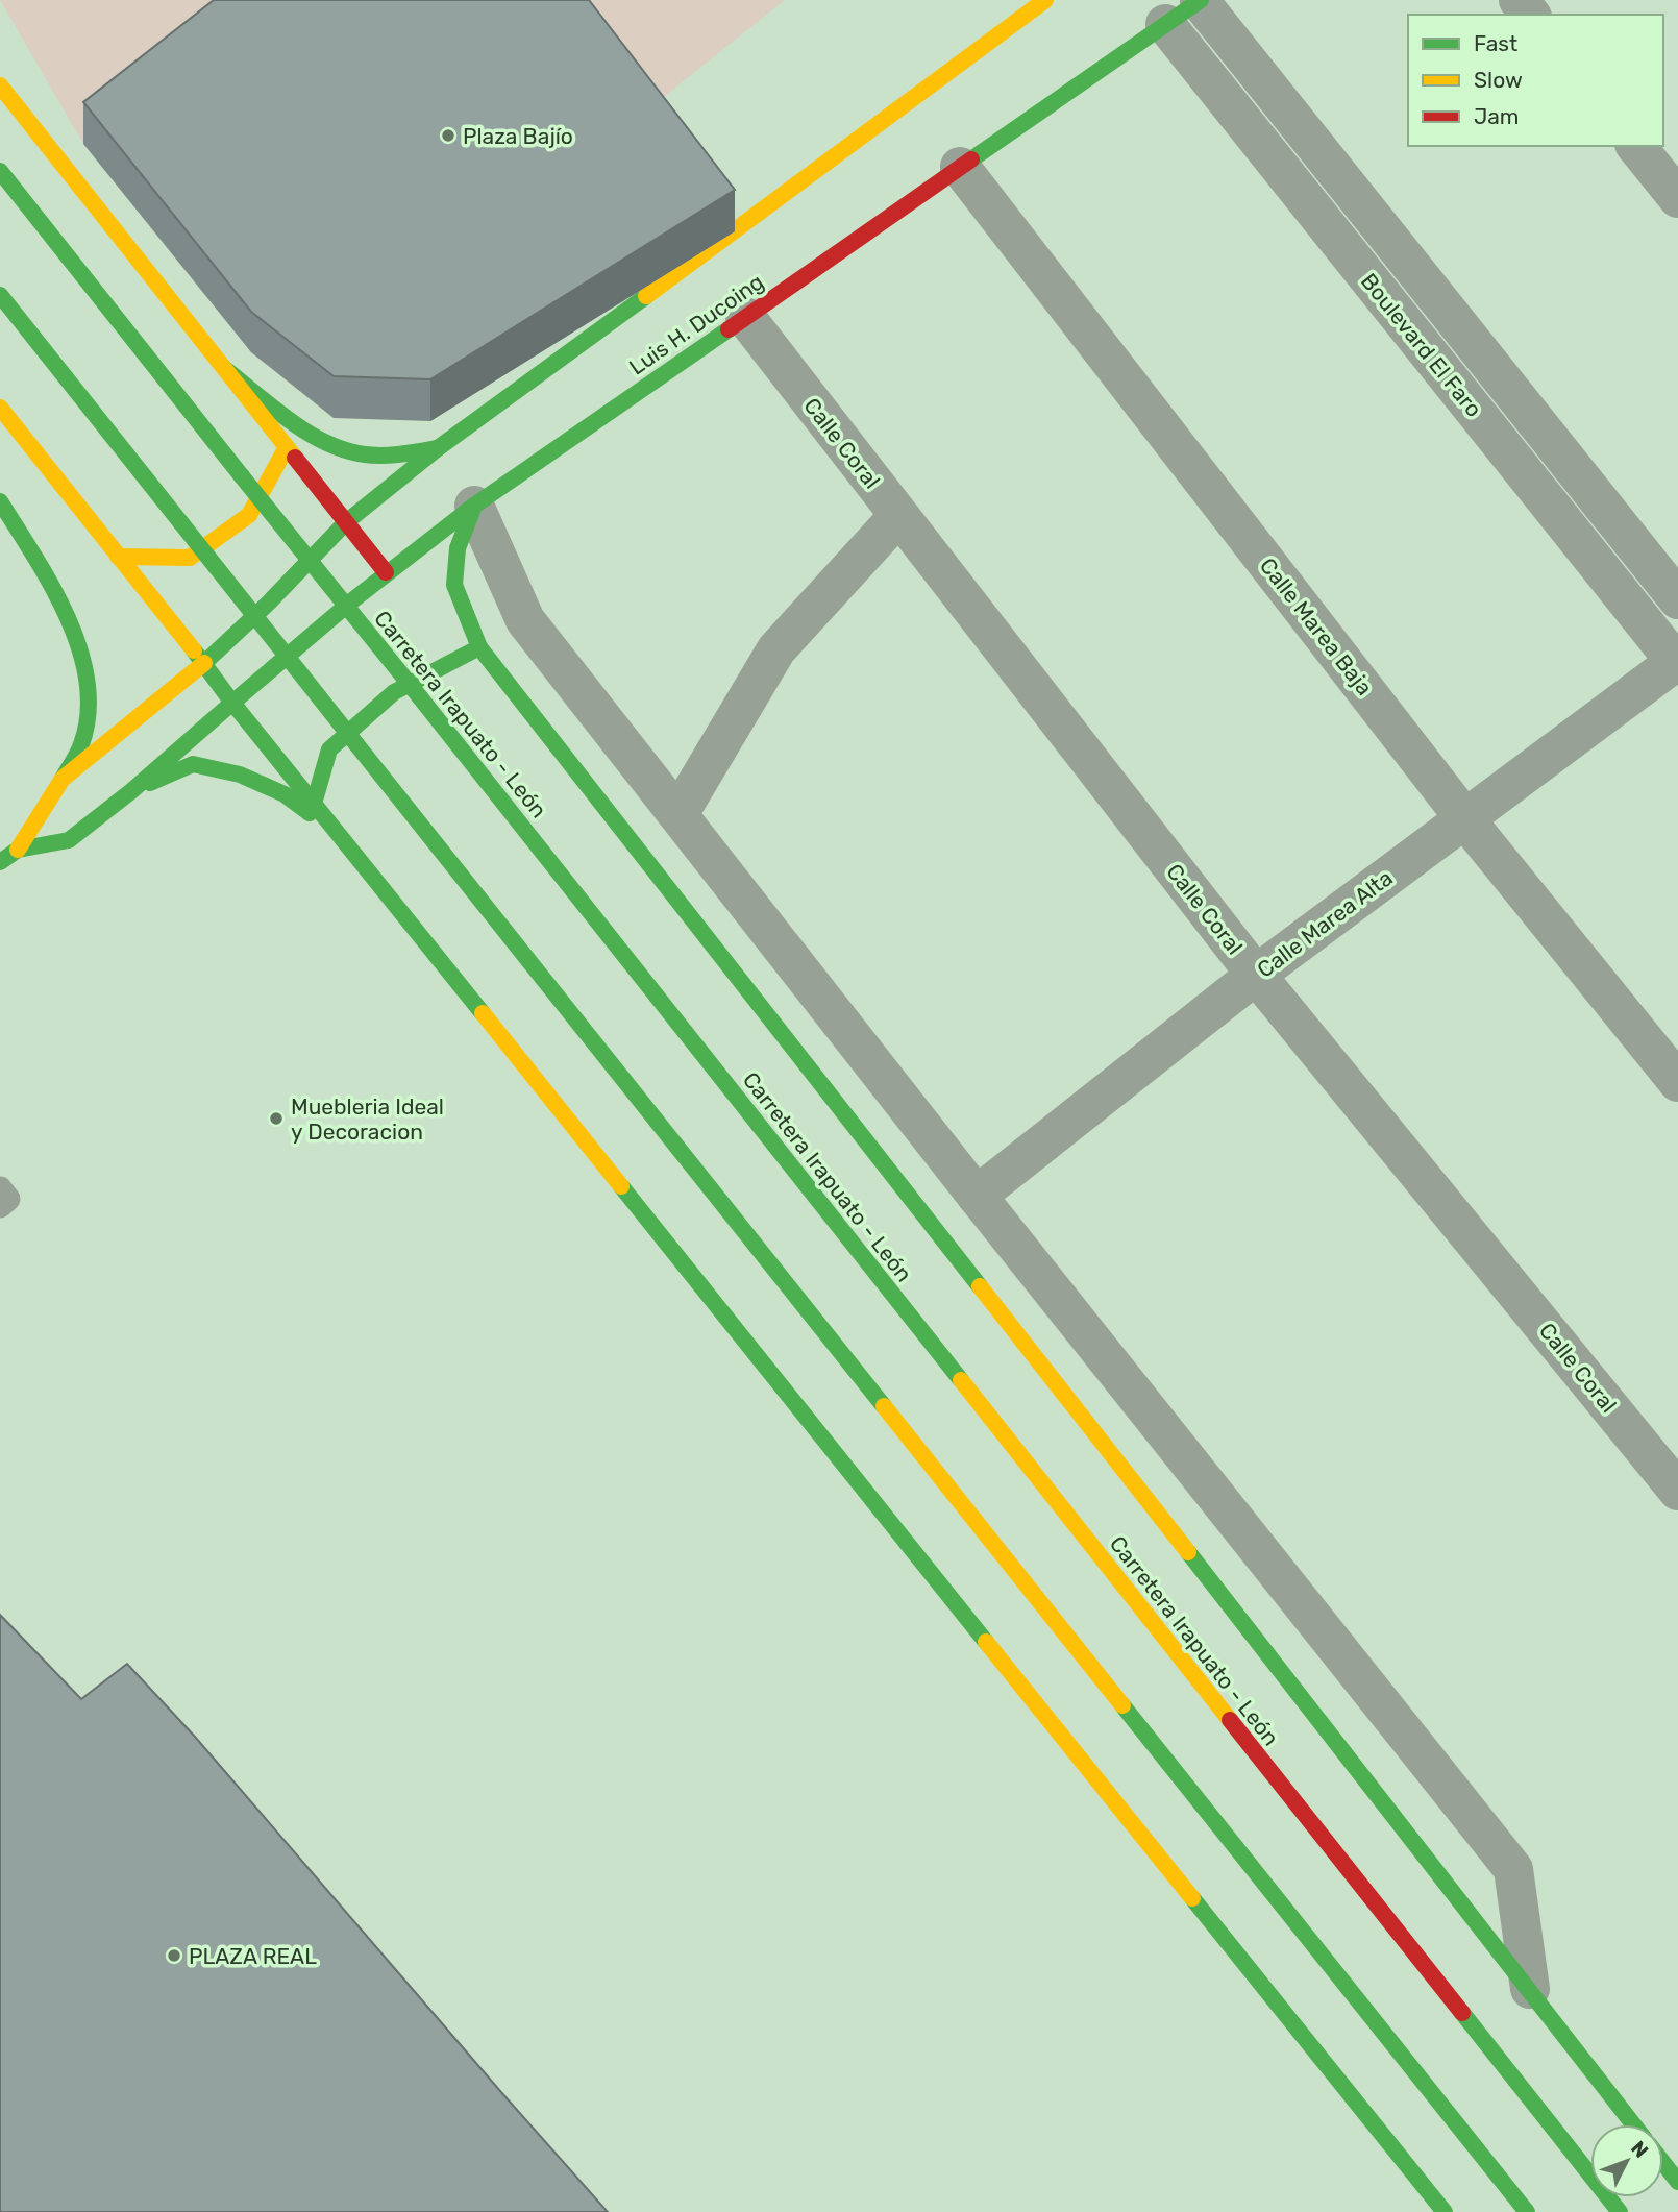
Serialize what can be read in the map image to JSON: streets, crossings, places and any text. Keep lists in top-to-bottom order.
{
  "streets": {
    "main road": ["Luis H. Ducoing", "Carretera Irapuato - León"],
    "street": [
      "Boulevard El Faro",
      "Calle Coral",
      "Calle Marea Baja",
      "Calle Marea Alta"
    ]
  },
  "crossings": [
    ["Luis H. Ducoing", "Boulevard El Faro"],
    ["Luis H. Ducoing", "Calle Coral"],
    ["Luis H. Ducoing", "Calle Marea Baja"],
    ["Boulevard El Faro", "Calle Marea Alta"],
    ["Calle Coral", "Calle Marea Alta"],
    ["Calle Marea Baja", "Calle Marea Alta"]
  ],
  "places": ["Plaza Bajío", "Muebleria Ideal y Decoracion", "PLAZA REAL"],
  "legend": ["Fast", "Slow", "Jam"],
  "north": "top right"
}
